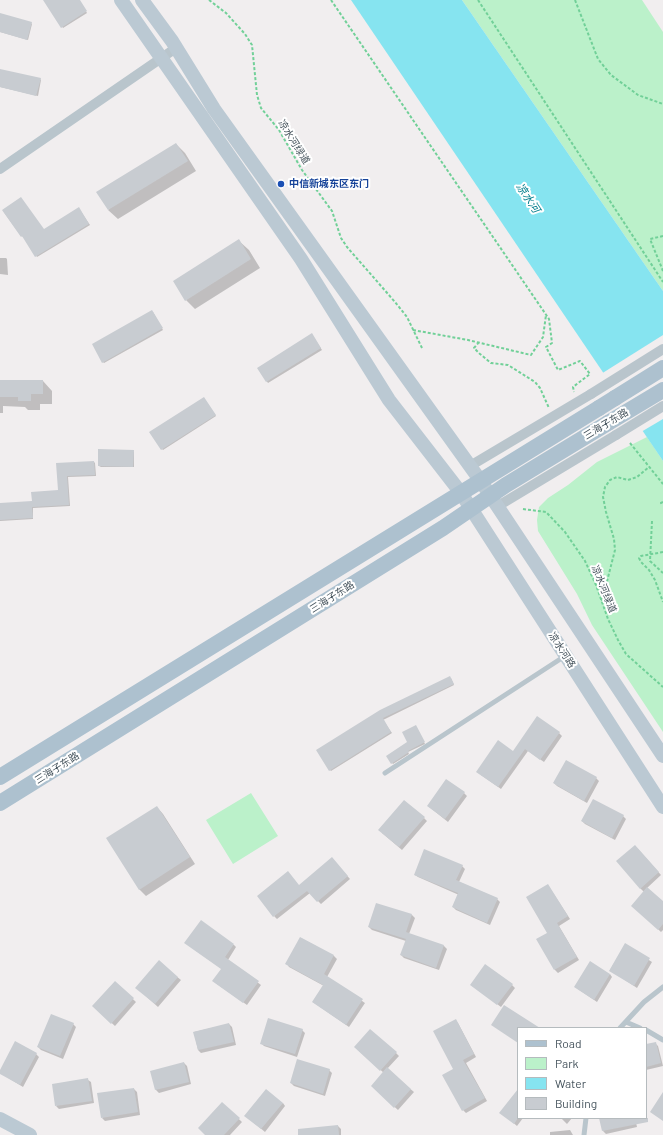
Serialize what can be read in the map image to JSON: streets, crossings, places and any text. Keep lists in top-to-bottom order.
{
  "streets": {
    "main road": ["三海子东路"],
    "street": ["凉水河路"],
    "path": ["凉水河绿道"]
  },
  "crossings": [
    ["三海子东路", "凉水河路"]
  ],
  "water": ["凉水河"],
  "places": ["中信新城东区东门"],
  "legend": [
    "Road",
    "Park",
    "Water",
    "Building"
  ]
}
